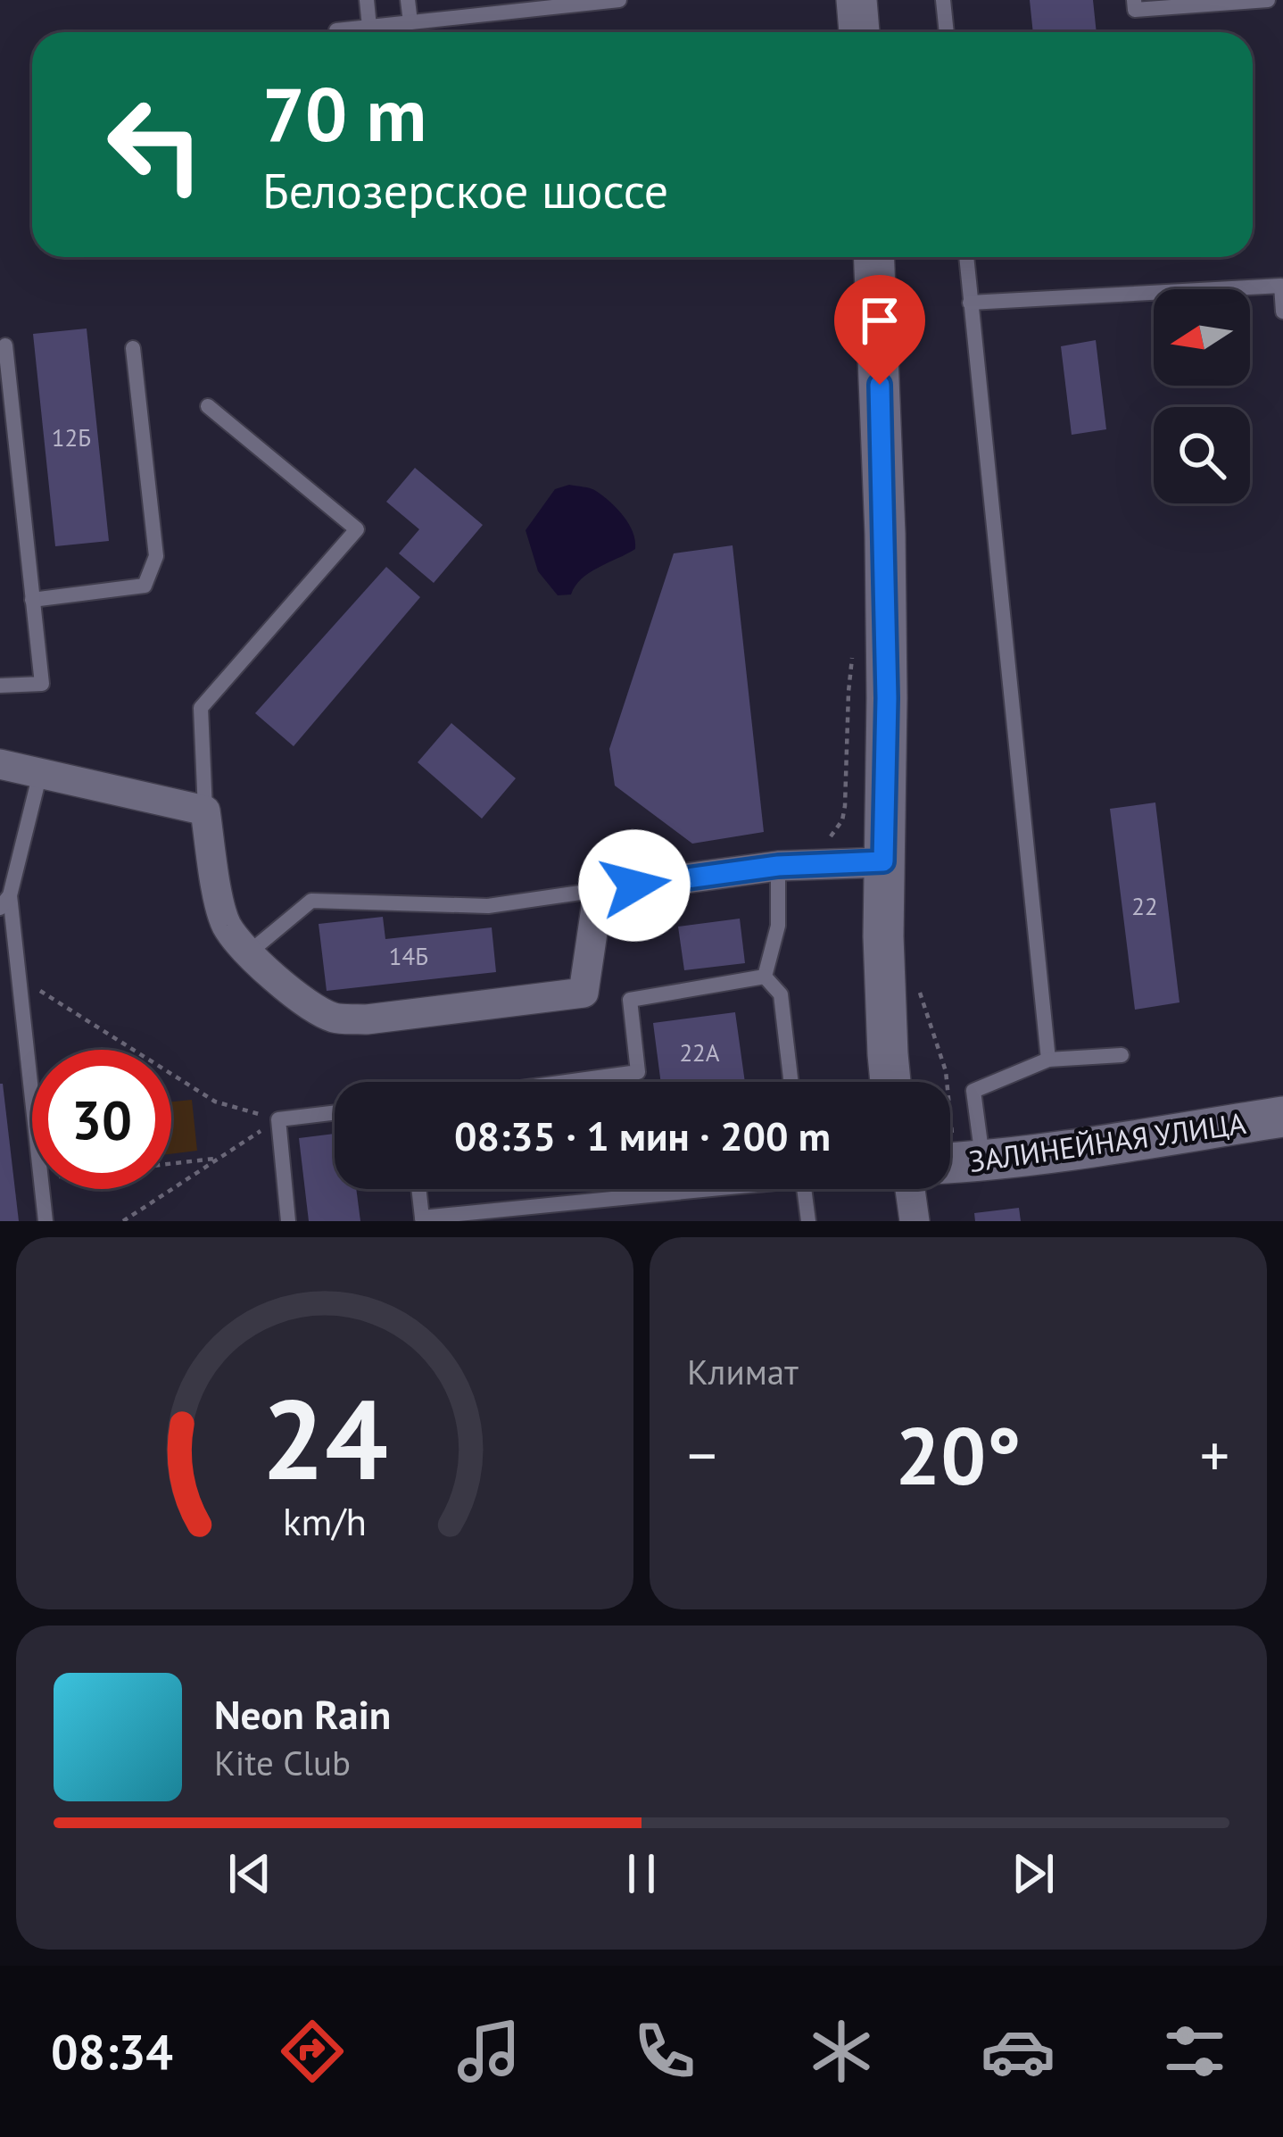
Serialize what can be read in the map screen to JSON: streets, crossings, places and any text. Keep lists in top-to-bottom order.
{
  "streets": {
    "main road": ["ЗАЛИНЕЙНАЯ УЛИЦА"]
  },
  "house_numbers": [
    "12Б",
    "22",
    "14Б",
    "22А"
  ],
  "north": "left",
  "page": {
    "turn": ["70 m", "Белозерское шоссе"],
    "limit": "30",
    "trip": "08:35 · 1 мин · 200 m",
    "tile": "Климат",
    "heat": ["−", "20°", "+"],
    "song": ["Neon Rain", "Kite Club"],
    "tabs": "08:34",
    "gauge": ["24", "km/h"]
  }
}
